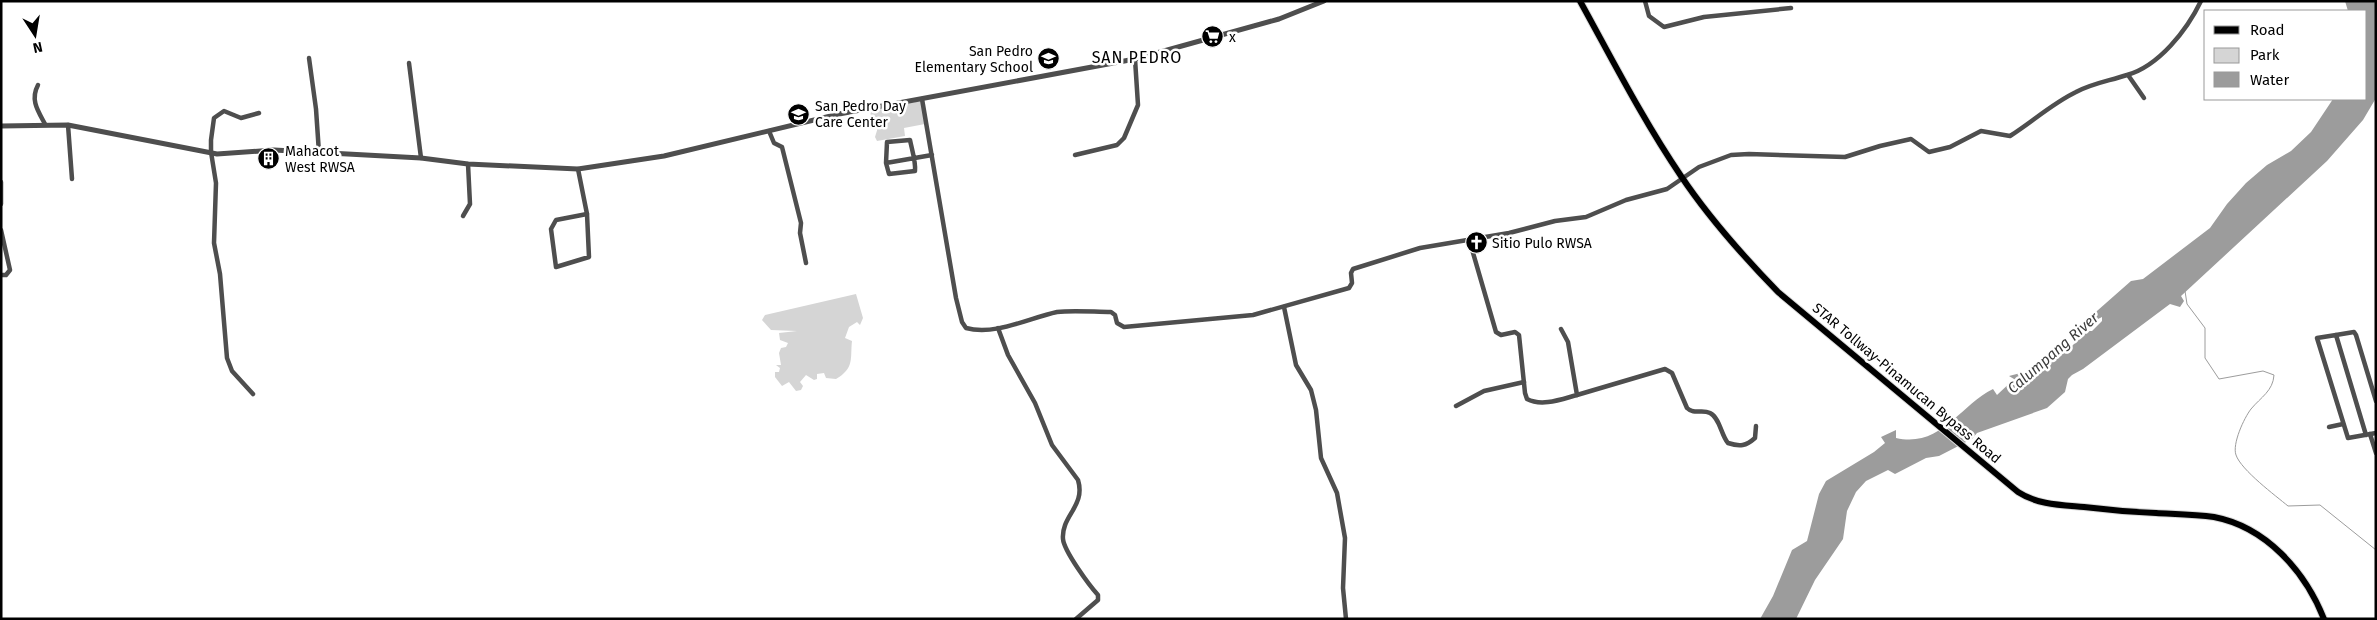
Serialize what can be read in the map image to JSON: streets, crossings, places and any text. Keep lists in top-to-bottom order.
{
  "streets": {
    "main road": ["STAR Tollway-Pinamucan Bypass Road"]
  },
  "districts": ["SAN PEDRO"],
  "water": ["Calumpang River"],
  "places": {
    "supermarket": ["x"],
    "school or university": ["San Pedro Elementary School", "San Pedro Day Care Center"],
    "building": ["Mahacot West RWSA"],
    "church": ["Sitio Pulo RWSA"]
  },
  "legend": ["Road", "Park", "Water"],
  "north": "bottom"
}
